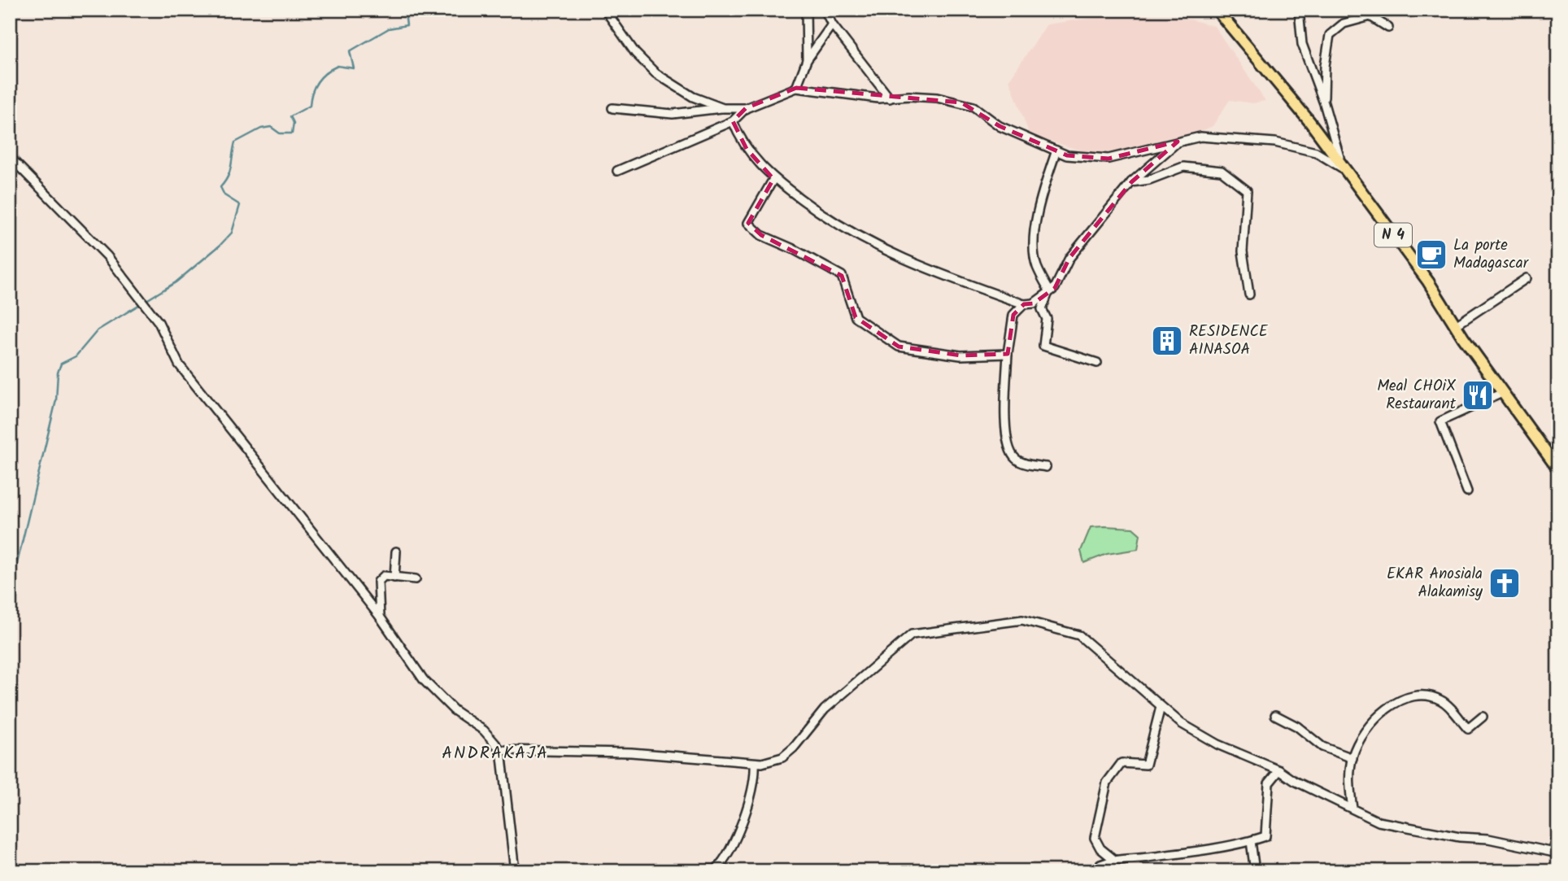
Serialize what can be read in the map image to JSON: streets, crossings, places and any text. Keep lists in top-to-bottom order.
{
  "streets": {
    "main road": ["N 4"]
  },
  "districts": ["ANDRAKAJA"],
  "places": {
    "cafe": ["La porte Madagascar"],
    "building": ["RESIDENCE AINASOA"],
    "restaurant": ["Meal CHOiX Restaurant"],
    "church": ["EKAR Anosiala Alakamisy"]
  }
}
